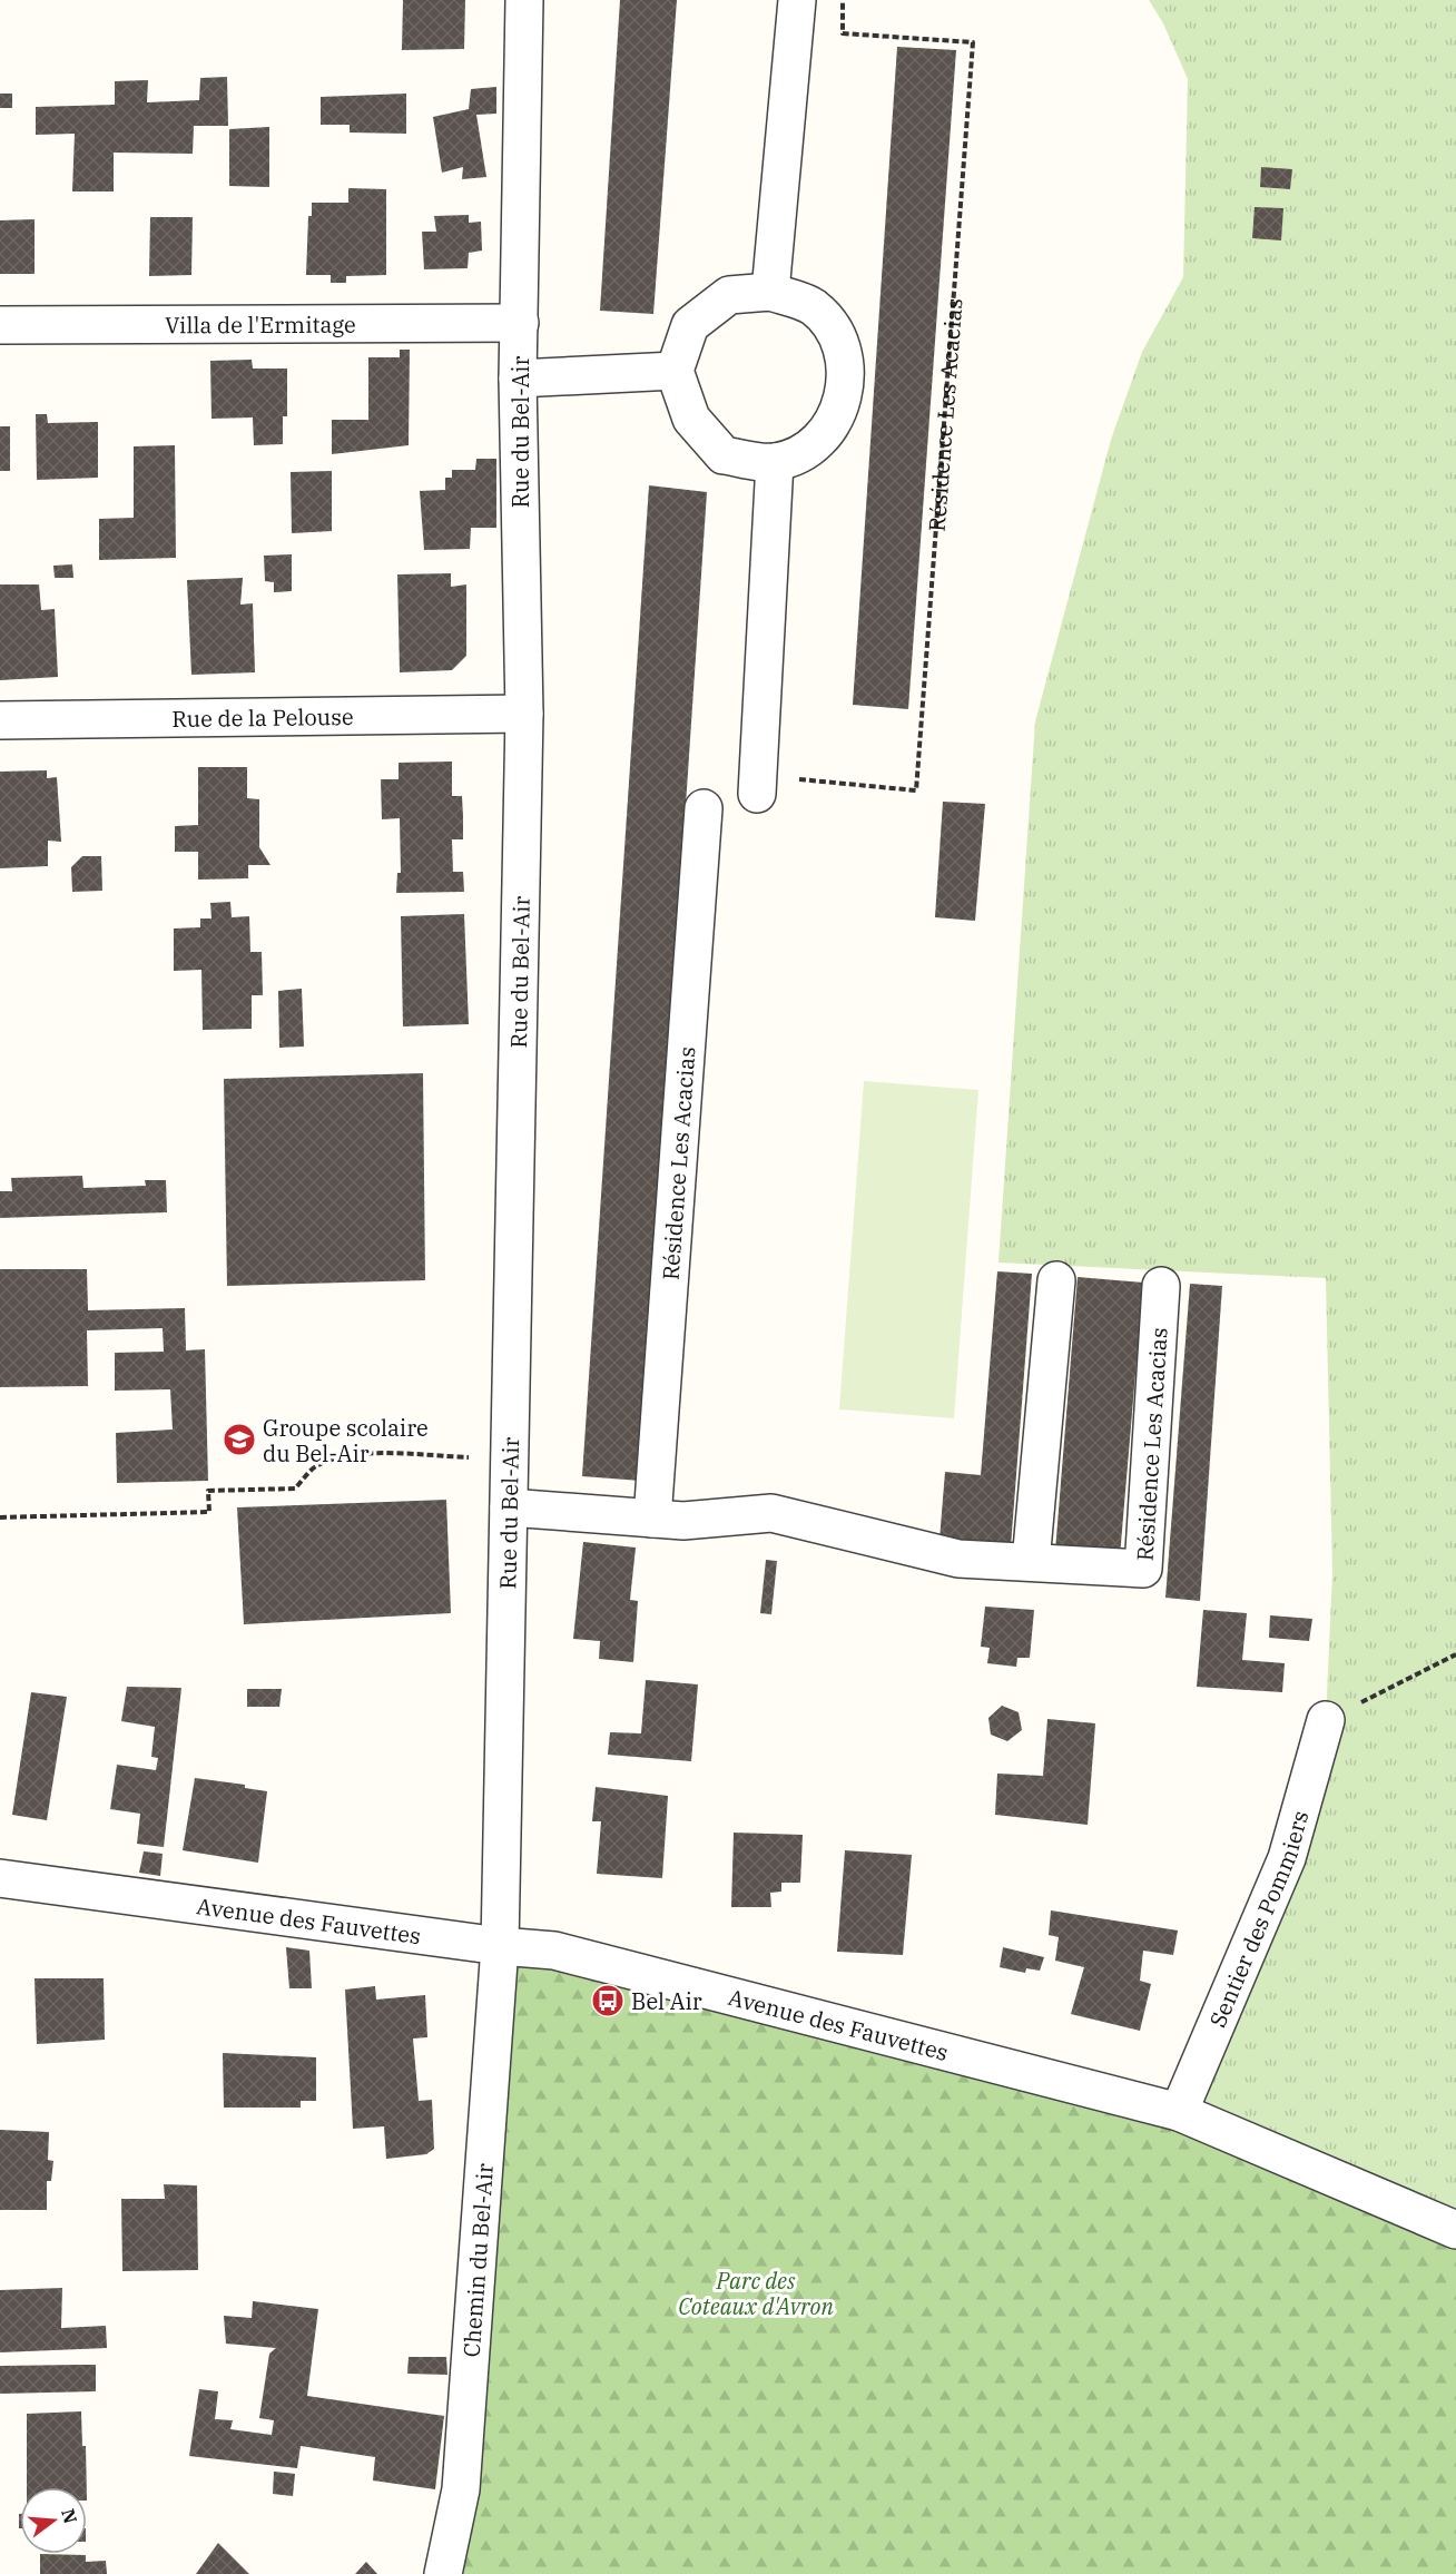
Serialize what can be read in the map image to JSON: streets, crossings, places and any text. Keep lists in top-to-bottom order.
{
  "streets": {
    "street": [
      "Villa de l'Ermitage",
      "Résidence Les Acacias",
      "Rue du Bel-Air",
      "Rue de la Pelouse",
      "Sentier des Pommiers",
      "Avenue des Fauvettes",
      "Chemin du Bel-Air"
    ]
  },
  "crossings": [
    ["Villa de l'Ermitage", "Rue du Bel-Air"],
    ["Résidence Les Acacias", "Rue du Bel-Air"],
    ["Rue du Bel-Air", "Rue de la Pelouse"],
    ["Rue du Bel-Air", "Avenue des Fauvettes"],
    ["Rue du Bel-Air", "Chemin du Bel-Air"],
    ["Sentier des Pommiers", "Avenue des Fauvettes"],
    ["Avenue des Fauvettes", "Chemin du Bel-Air"]
  ],
  "parks": ["Parc des Coteaux d'Avron"],
  "places": {
    "school or university": ["Groupe scolaire du Bel-Air"],
    "bus stop": ["Bel Air"]
  },
  "north": "right"
}
